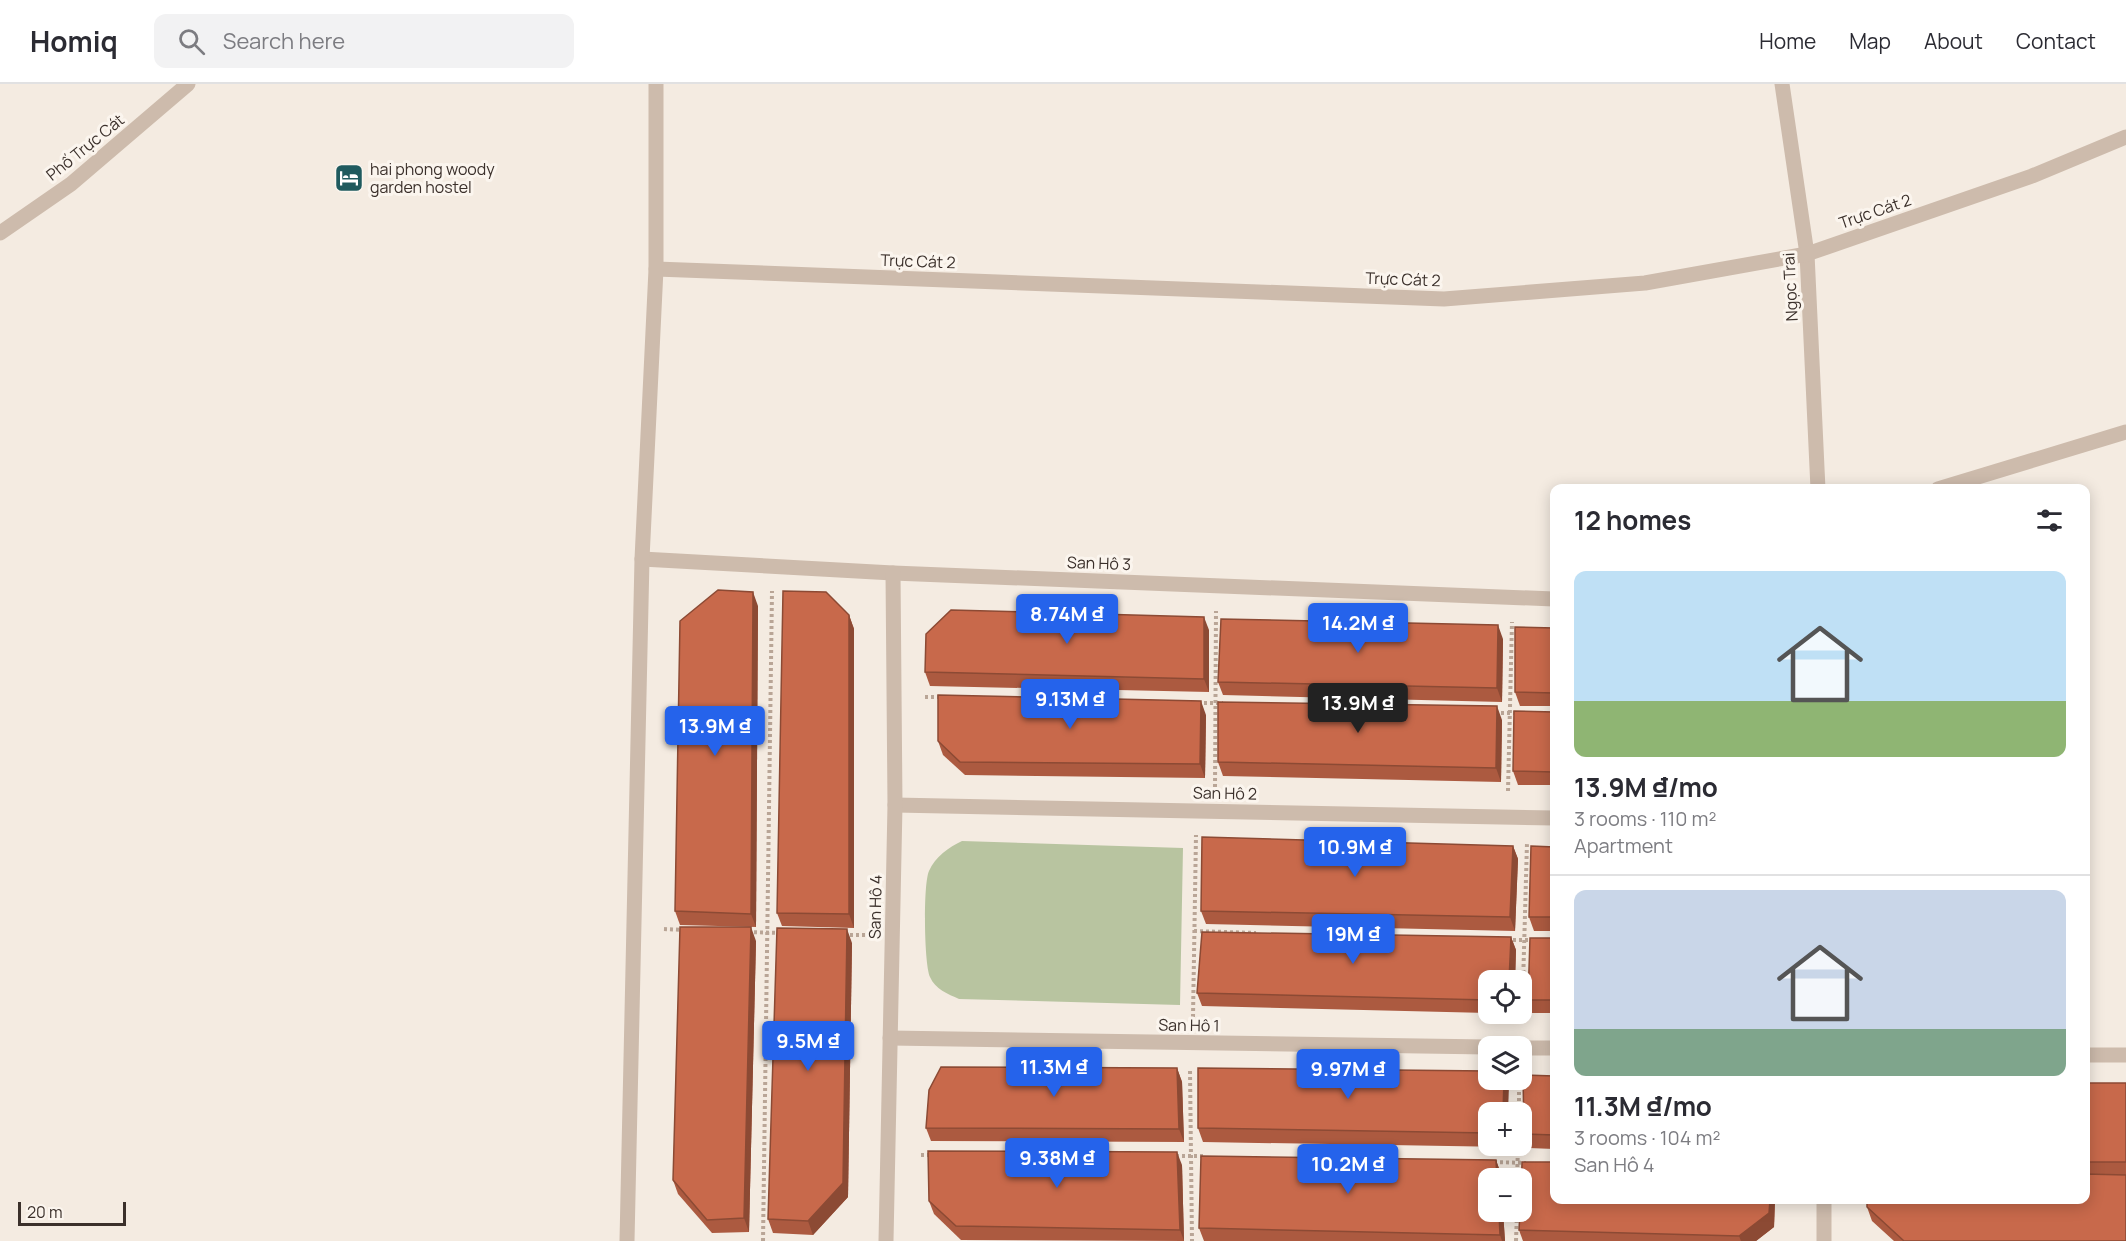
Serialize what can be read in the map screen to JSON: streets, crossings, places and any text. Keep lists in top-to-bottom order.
{
  "streets": {
    "street": [
      "Phố Trực Cát",
      "Trực Cát 2",
      "Ngọc Trai",
      "San Hô 3",
      "San Hô 2",
      "San Hô 4",
      "San Hô 1"
    ]
  },
  "crossings": [
    ["Trực Cát 2", "Ngọc Trai"],
    ["San Hô 3", "San Hô 4"],
    ["San Hô 2", "San Hô 4"],
    ["San Hô 4", "San Hô 1"]
  ],
  "places": {
    "hotel": ["hai phong woody garden hostel"]
  },
  "scale_bar": "20 m",
  "page": {
    "header": "Homiq",
    "search": "Search here",
    "nav": [
      "Home",
      "Map",
      "About",
      "Contact"
    ],
    "heading": "12 homes",
    "list": [
      {
        "name": "13.9M ₫/mo",
        "note": "3 rooms · 110 m² · Apartment"
      },
      {
        "name": "11.3M ₫/mo",
        "note": "3 rooms · 104 m² · San Hô 4"
      }
    ],
    "price": [
      "8.74M ₫",
      "14.2M ₫",
      "9.13M ₫",
      "13.9M ₫",
      "13.9M ₫",
      "10.9M ₫",
      "19M ₫",
      "9.5M ₫",
      "11.3M ₫",
      "9.97M ₫",
      "9.38M ₫",
      "10.2M ₫"
    ],
    "map_buttons": ["+", "−"],
    "scale": "20 m"
  }
}
